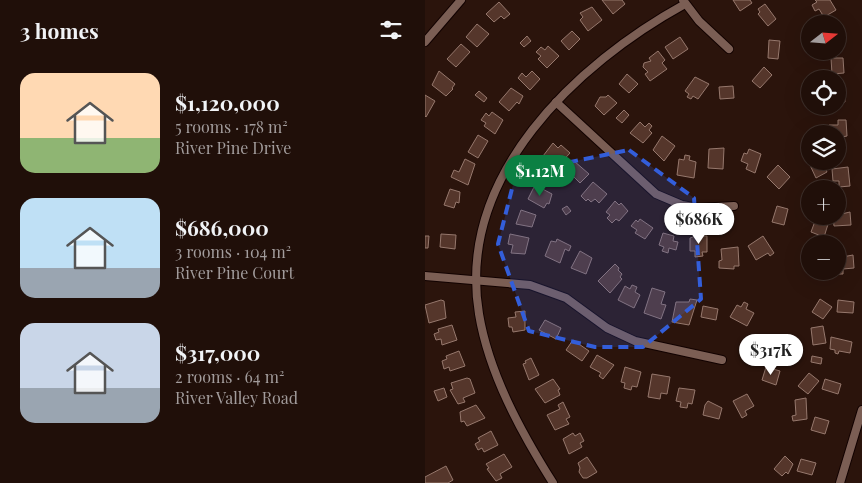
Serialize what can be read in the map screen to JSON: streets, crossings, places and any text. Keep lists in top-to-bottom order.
{
  "north": "right",
  "page": {
    "heading": "3 homes",
    "map_buttons": ["+", "−"],
    "list": [
      {
        "name": "$1,120,000",
        "note": "5 rooms · 178 m² · River Pine Drive"
      },
      {
        "name": "$686,000",
        "note": "3 rooms · 104 m² · River Pine Court"
      },
      {
        "name": "$317,000",
        "note": "2 rooms · 64 m² · River Valley Road"
      }
    ],
    "price": ["$1.12M", "$686K", "$317K"]
  }
}
